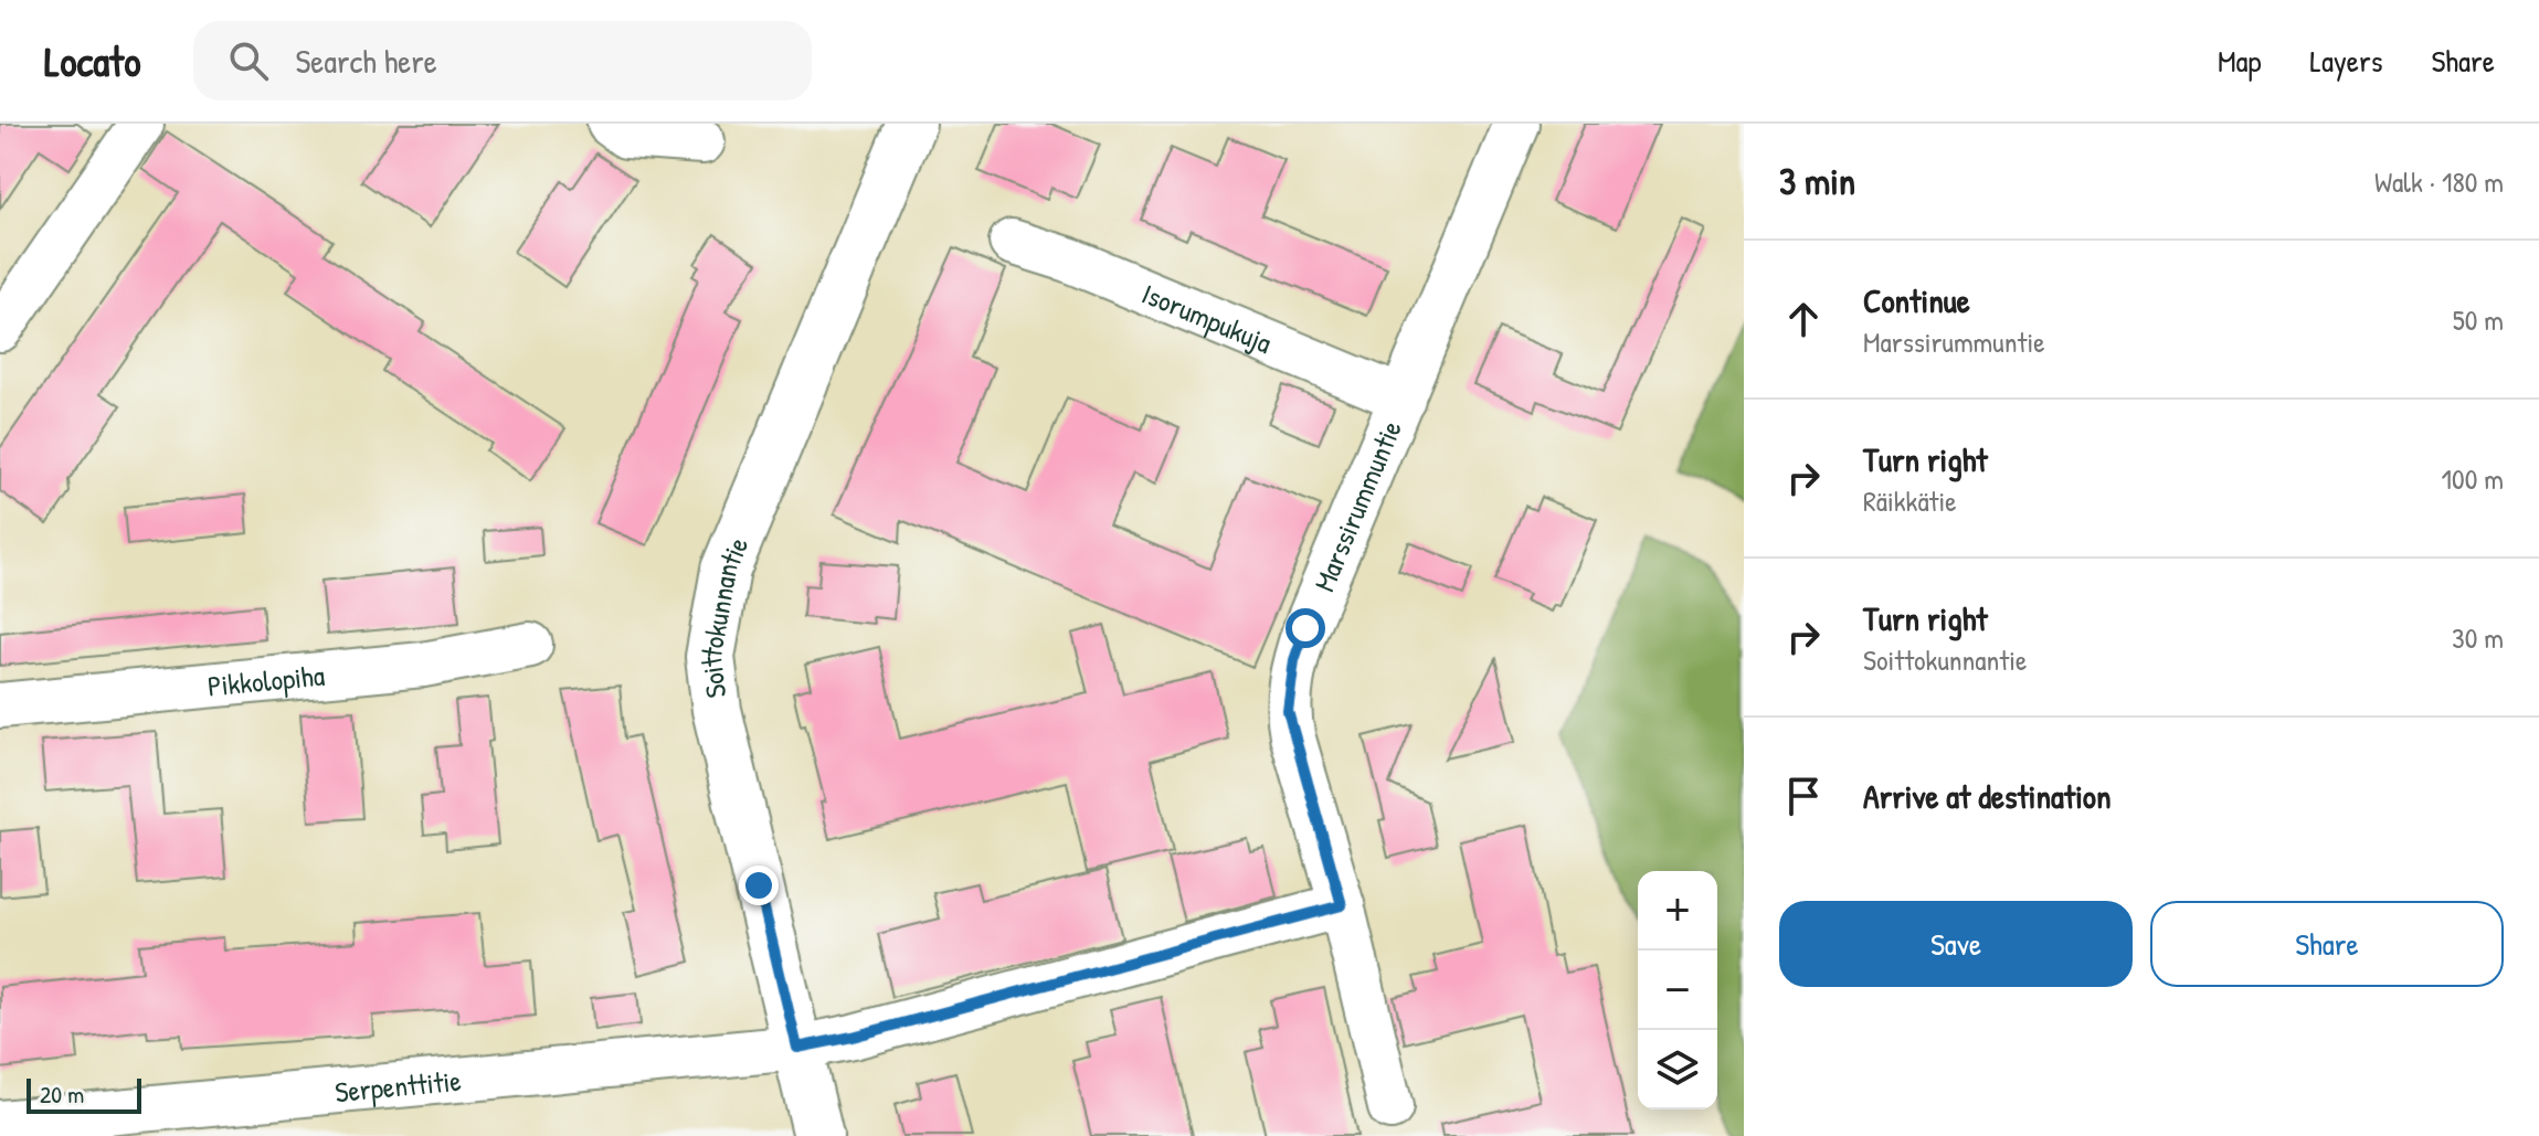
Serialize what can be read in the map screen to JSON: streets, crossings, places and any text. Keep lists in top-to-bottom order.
{
  "streets": {
    "street": [
      "Isorumpukuja",
      "Marssirummuntie",
      "Soittokunnantie",
      "Pikkolopiha",
      "Serpenttitie"
    ]
  },
  "crossings": [
    ["Isorumpukuja", "Marssirummuntie"],
    ["Marssirummuntie", "Serpenttitie"],
    ["Soittokunnantie", "Serpenttitie"]
  ],
  "scale_bar": "20 m",
  "page": {
    "header": "Locato",
    "search": "Search here",
    "nav": ["Map", "Layers", "Share"],
    "heading": ["3 min", "Walk · 180 m"],
    "list": [
      ["Continue", "Marssirummuntie", "50 m"],
      ["Turn right", "Räikkätie", "100 m"],
      ["Turn right", "Soittokunnantie", "30 m"],
      "Arrive at destination"
    ],
    "map_buttons": ["+", "−"],
    "buttons": ["Save", "Share"],
    "scale": "20 m"
  }
}
